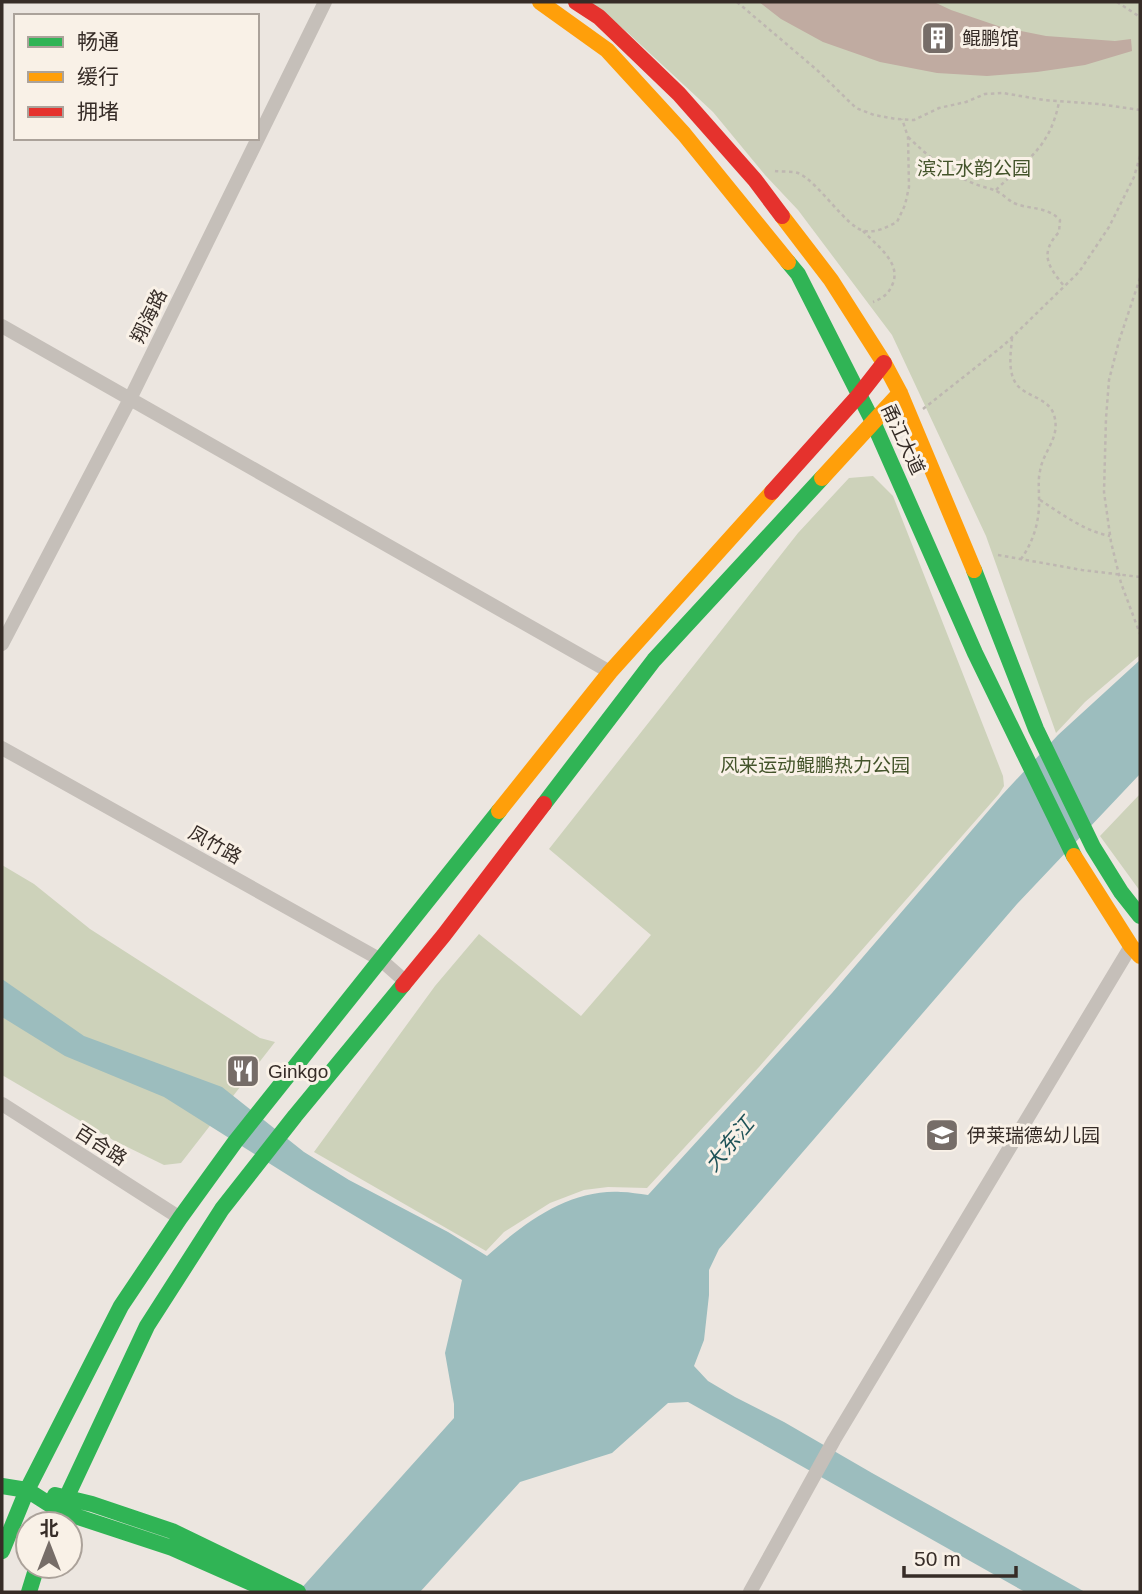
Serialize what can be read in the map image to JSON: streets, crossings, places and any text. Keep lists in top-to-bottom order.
{
  "streets": {
    "street": [
      "翔海路",
      "甬江大道",
      "凤竹路",
      "百合路"
    ]
  },
  "water": ["大东江"],
  "parks": ["滨江水韵公园", "风来运动鲲鹏热力公园"],
  "places": {
    "building": ["鲲鹏馆"],
    "restaurant": ["Ginkgo"],
    "school or university": ["伊莱瑞德幼儿园"]
  },
  "legend": ["畅通", "缓行", "拥堵"],
  "scale_bar": "50 m",
  "north": "top"
}
